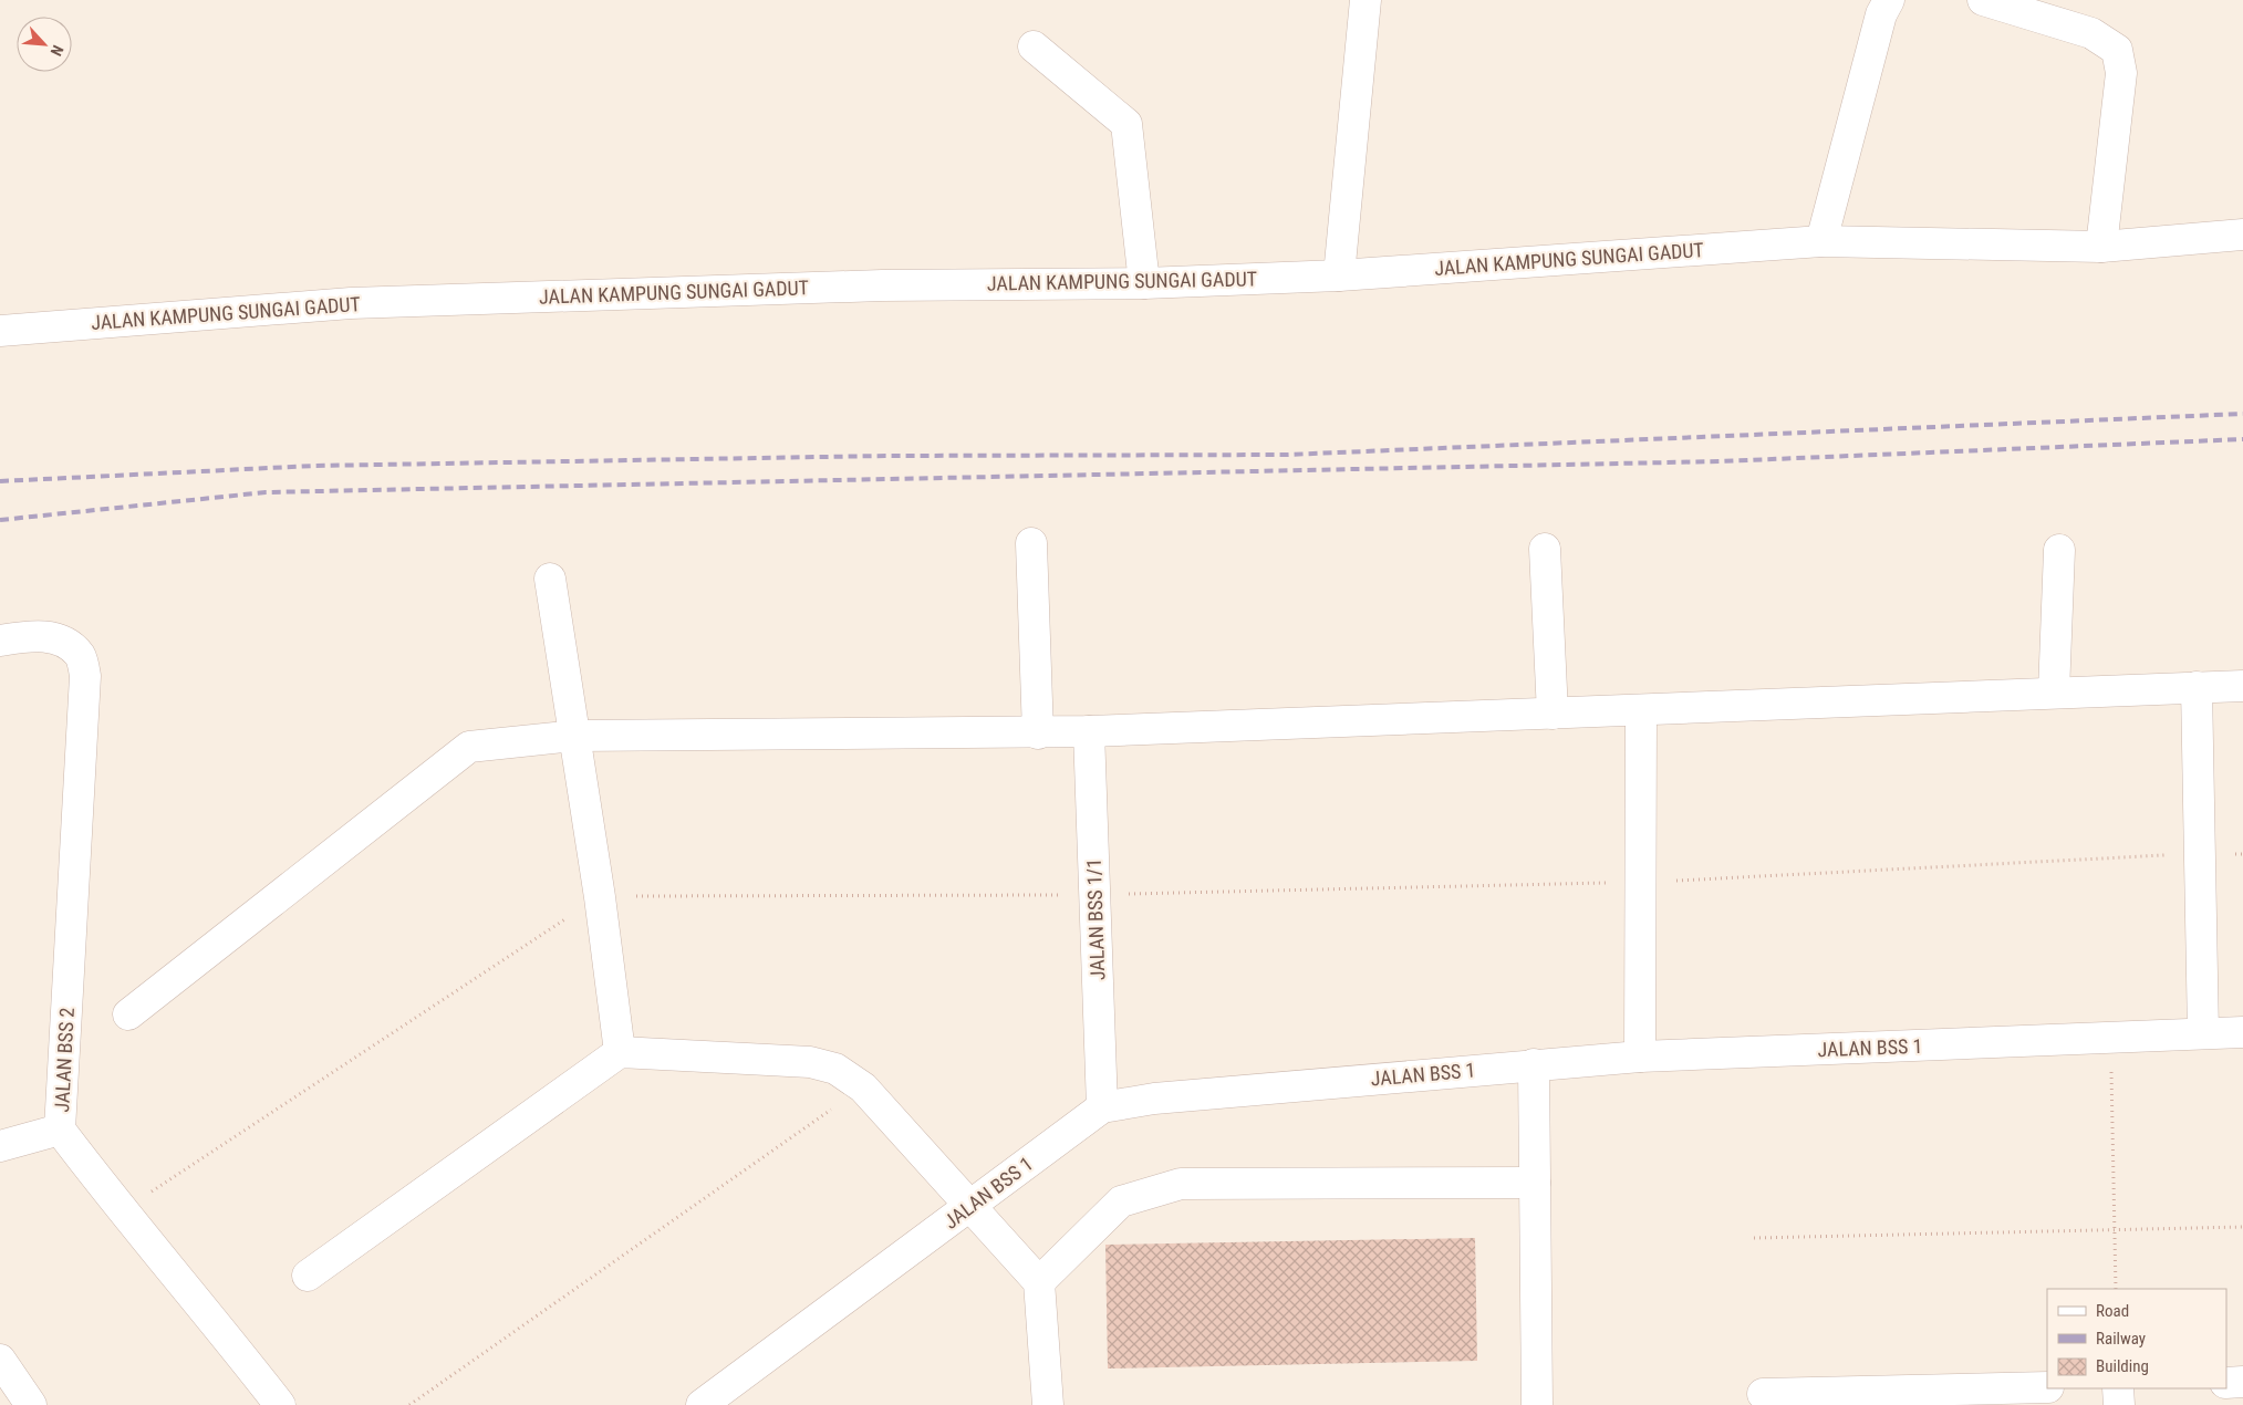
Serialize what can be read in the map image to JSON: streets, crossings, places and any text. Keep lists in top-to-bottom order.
{
  "streets": {
    "street": [
      "JALAN KAMPUNG SUNGAI GADUT",
      "JALAN BSS 1/1",
      "JALAN BSS 1",
      "JALAN BSS 2"
    ]
  },
  "crossings": [
    ["JALAN BSS 1/1", "JALAN BSS 1"]
  ],
  "legend": ["Road", "Railway", "Building"],
  "north": "bottom right"
}
